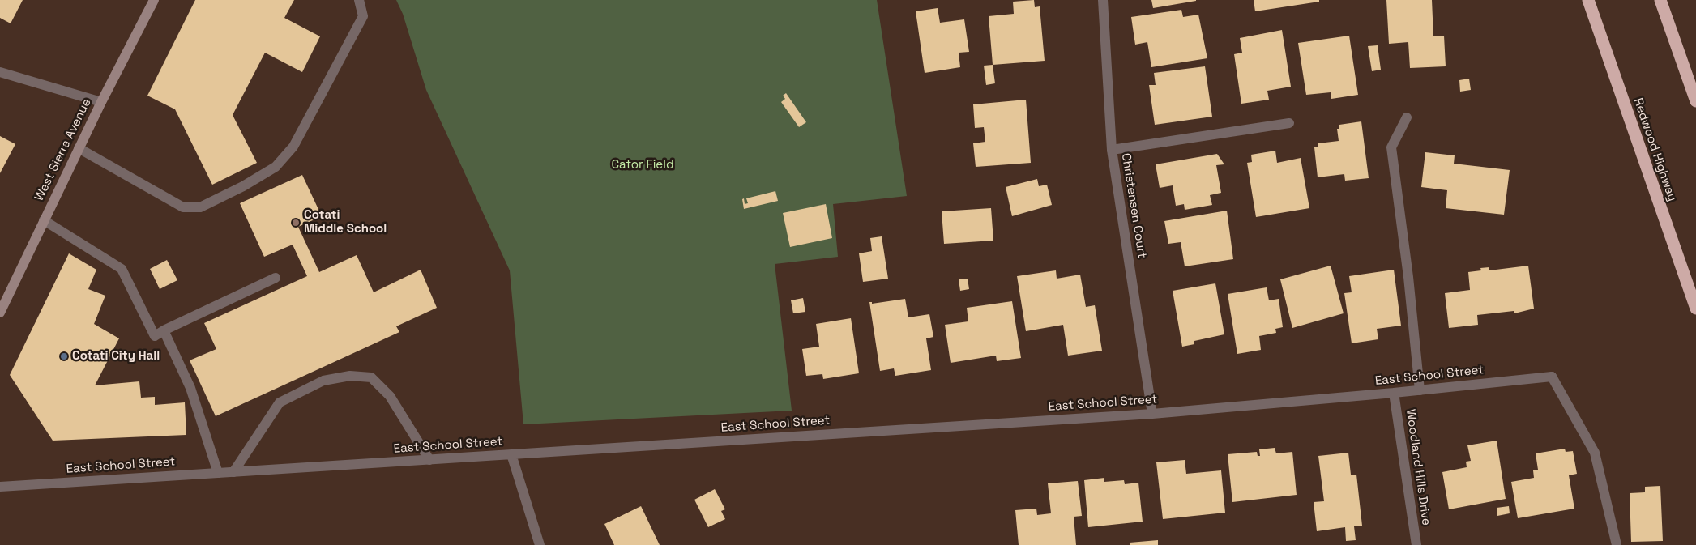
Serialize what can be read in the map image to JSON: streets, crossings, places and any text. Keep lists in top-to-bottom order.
{
  "streets": {
    "highway": ["Redwood Highway"],
    "main road": ["West Sierra Avenue"],
    "street": ["Christensen Court", "East School Street", "Woodland Hills Drive"]
  },
  "crossings": [
    ["Christensen Court", "East School Street"],
    ["East School Street", "Woodland Hills Drive"]
  ],
  "parks": ["Cator Field"],
  "places": ["Cotati Middle School", "Cotati City Hall"]
}
